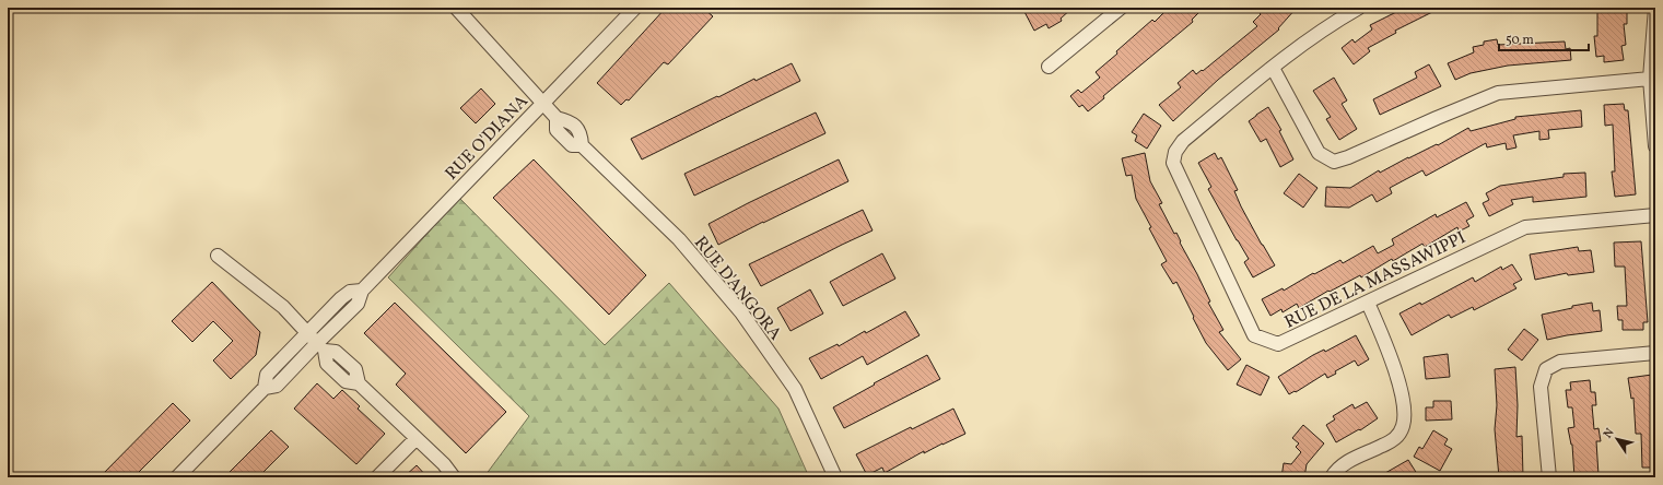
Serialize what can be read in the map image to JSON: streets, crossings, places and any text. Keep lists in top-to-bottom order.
{
  "streets": {
    "street": ["RUE O'DIANA", "RUE DE LA MASSAWIPPI", "RUE D'ANGORA"]
  },
  "crossings": [
    ["RUE O'DIANA", "RUE D'ANGORA"]
  ],
  "scale_bar": "50 m",
  "north": "top left"
}
